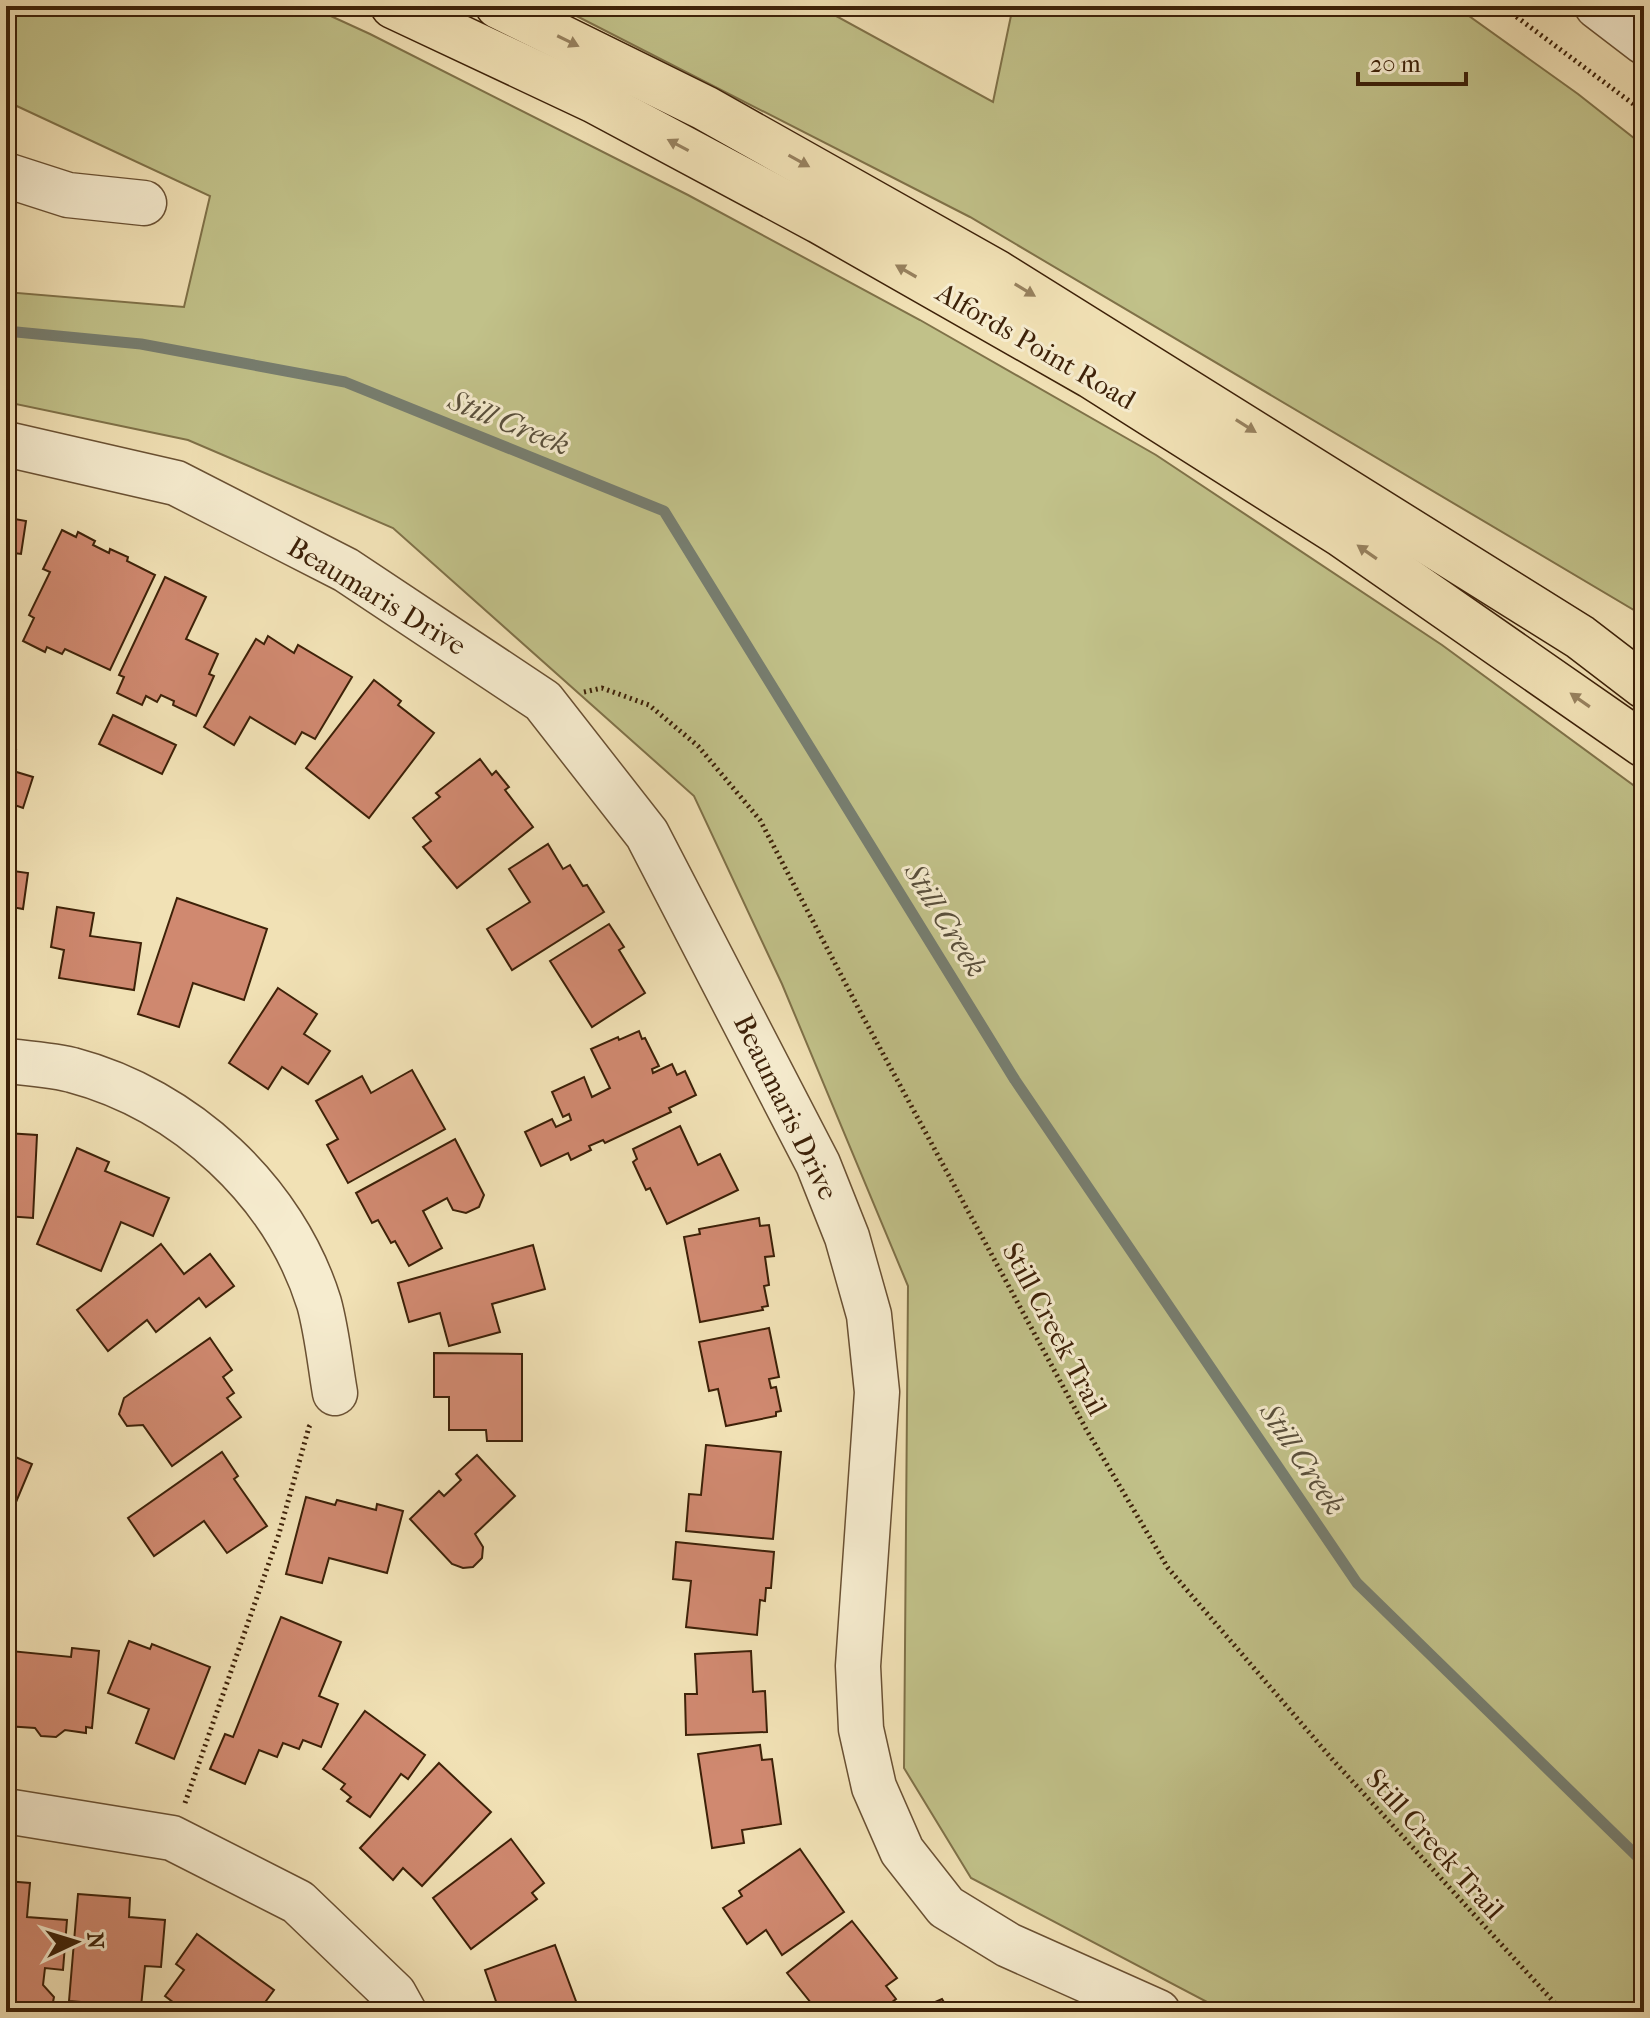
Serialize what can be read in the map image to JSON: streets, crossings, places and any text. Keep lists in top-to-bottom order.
{
  "streets": {
    "highway": ["Alfords Point Road"],
    "street": ["Beaumaris Drive"],
    "path": ["Still Creek Trail"]
  },
  "crossings": [
    ["Beaumaris Drive", "Still Creek Trail"]
  ],
  "water": ["Still Creek"],
  "scale_bar": "20 m",
  "north": "right"
}
